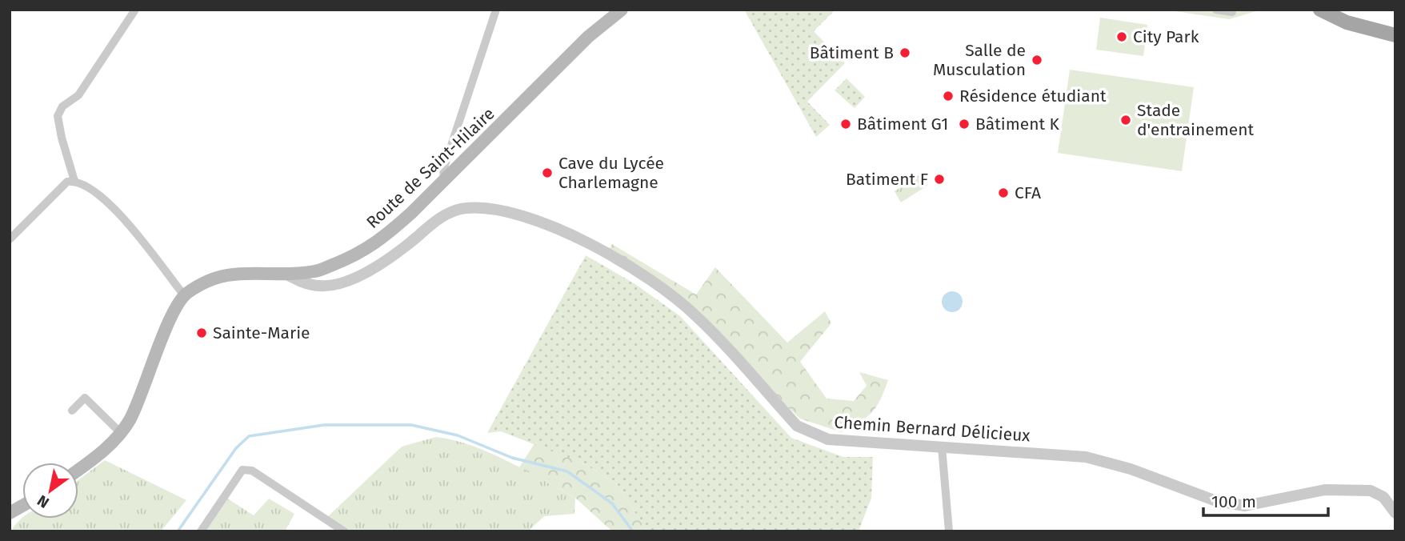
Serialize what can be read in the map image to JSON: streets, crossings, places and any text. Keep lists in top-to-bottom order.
{
  "streets": {
    "main road": ["Route de Saint-Hilaire"],
    "street": ["Chemin Bernard Délicieux"]
  },
  "crossings": [
    ["Route de Saint-Hilaire", "Chemin Bernard Délicieux"]
  ],
  "places": [
    "City Park",
    "Bâtiment B",
    "Salle de Musculation",
    "Résidence étudiant",
    "Stade d'entrainement",
    "Bâtiment G1",
    "Bâtiment K",
    "Cave du Lycée Charlemagne",
    "Batiment F",
    "CFA",
    "Sainte-Marie"
  ],
  "scale_bar": "100 m",
  "north": "bottom left"
}
